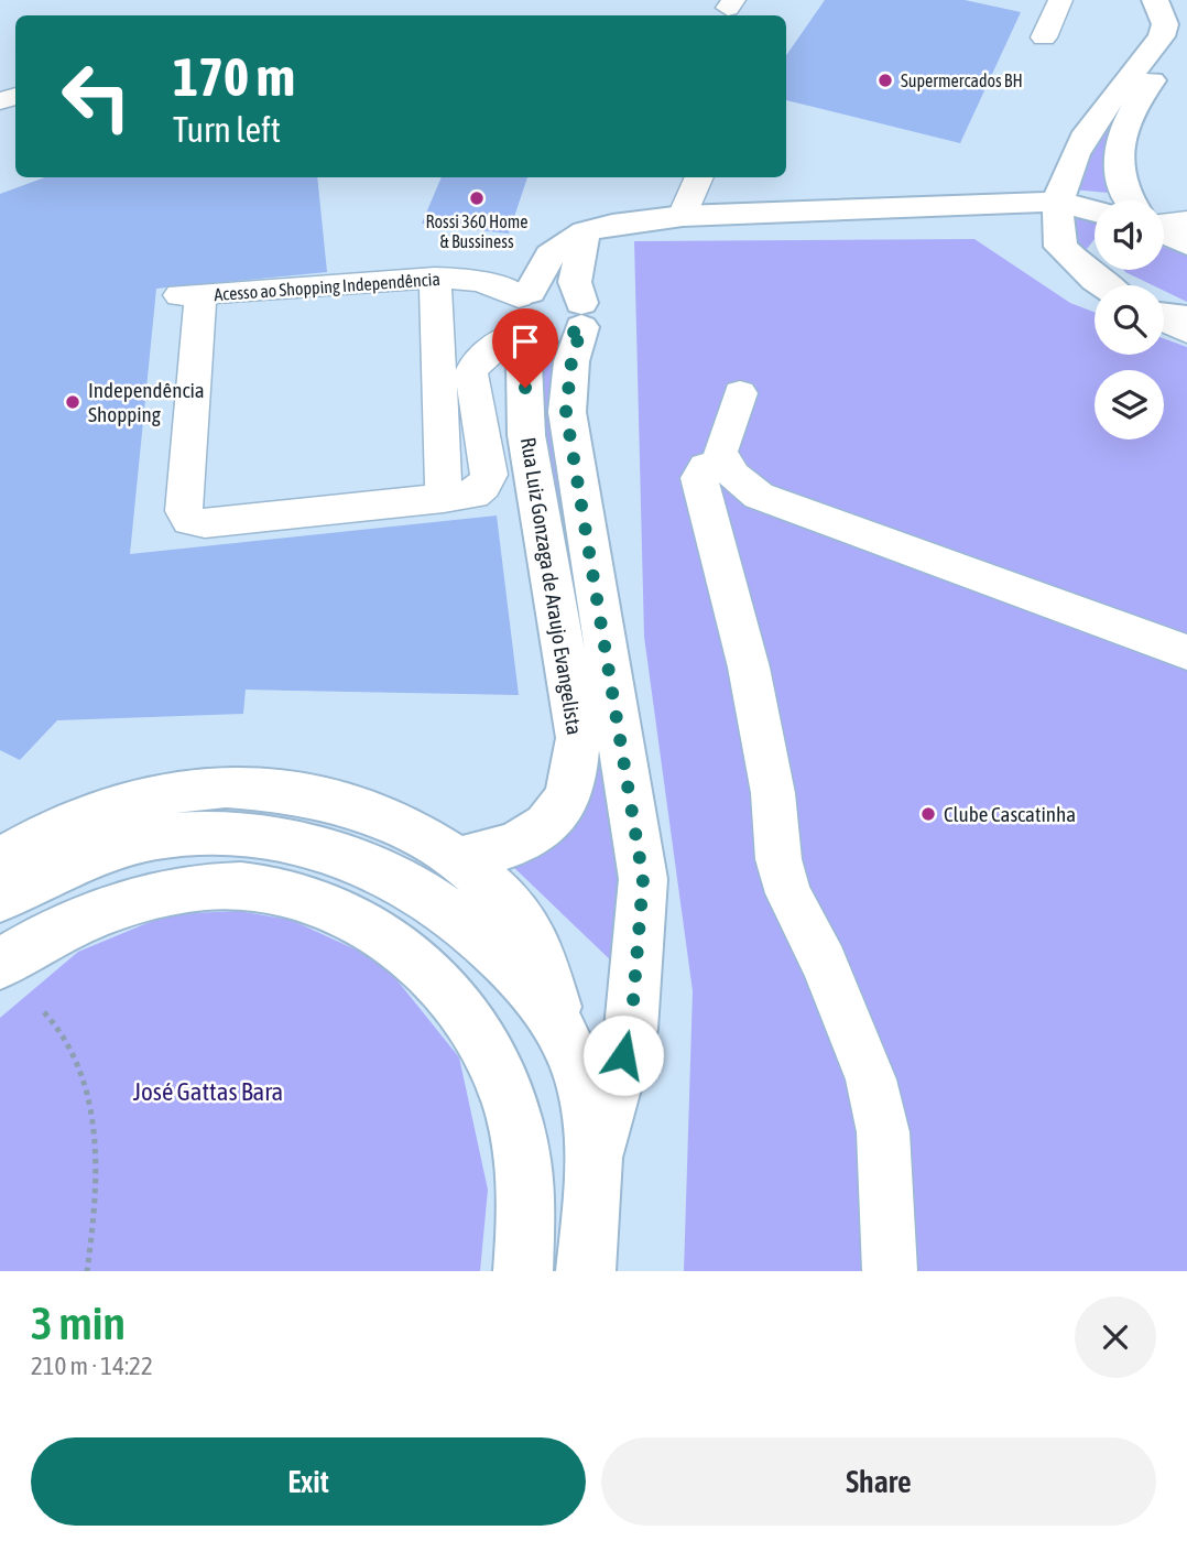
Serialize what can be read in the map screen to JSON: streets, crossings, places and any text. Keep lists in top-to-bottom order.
{
  "streets": {
    "main road": ["Rua Luiz Gonzaga de Araujo Evangelista"],
    "street": ["Acesso ao Shopping Independência"]
  },
  "crossings": [
    ["Acesso ao Shopping Independência", "Rua Luiz Gonzaga de Araujo Evangelista"]
  ],
  "parks": ["José Gattas Bara"],
  "places": [
    "Supermercados BH",
    "Rossi 360 Home & Bussiness",
    "Independência Shopping",
    "Clube Cascatinha"
  ],
  "page": {
    "turn": ["170 m", "Turn left"],
    "heading": ["3 min", "210 m · 14:22"],
    "buttons": ["Exit", "Share"]
  }
}
